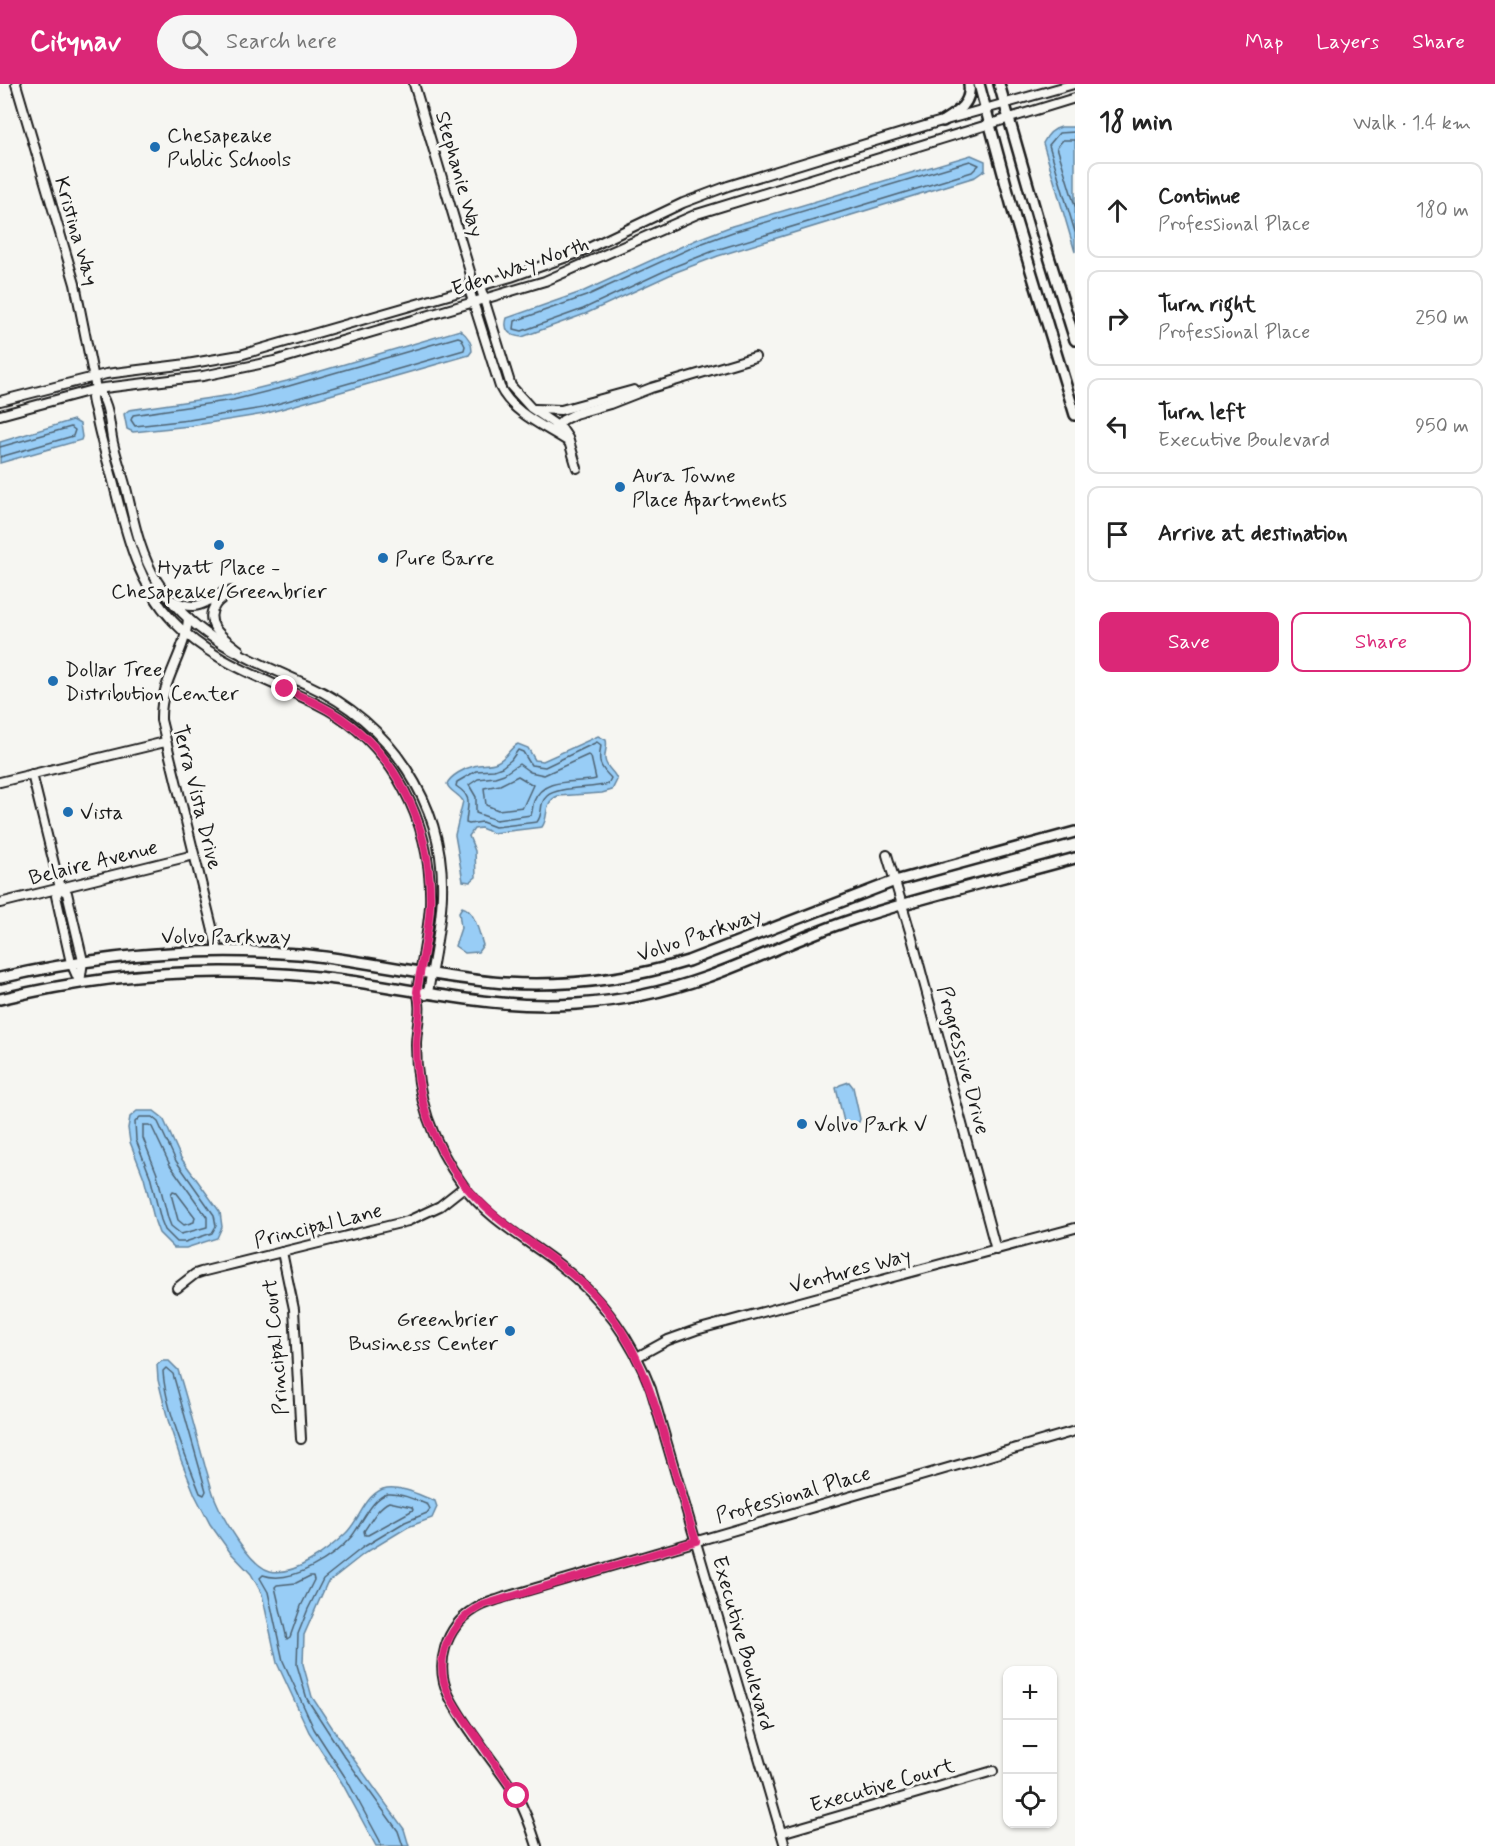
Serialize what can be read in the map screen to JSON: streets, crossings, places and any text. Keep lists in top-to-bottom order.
{
  "streets": {
    "main road": ["Volvo Parkway"],
    "street": [
      "Stephanie Way",
      "Kristina Way",
      "Eden Way North",
      "Terra Vista Drive",
      "Belaire Avenue",
      "Progressive Drive",
      "Principal Lane",
      "Ventures Way",
      "Principal Court",
      "Professional Place",
      "Executive Boulevard",
      "Executive Court"
    ]
  },
  "crossings": [
    ["Stephanie Way", "Eden Way North"],
    ["Kristina Way", "Eden Way North"],
    ["Kristina Way", "Executive Boulevard"],
    ["Eden Way North", "Executive Boulevard"],
    ["Terra Vista Drive", "Belaire Avenue"],
    ["Terra Vista Drive", "Volvo Parkway"],
    ["Terra Vista Drive", "Executive Boulevard"],
    ["Volvo Parkway", "Progressive Drive"],
    ["Volvo Parkway", "Executive Boulevard"],
    ["Progressive Drive", "Ventures Way"],
    ["Principal Lane", "Principal Court"],
    ["Principal Lane", "Executive Boulevard"],
    ["Ventures Way", "Executive Boulevard"],
    ["Professional Place", "Executive Boulevard"],
    ["Executive Boulevard", "Executive Court"]
  ],
  "places": [
    "Chesapeake Public Schools",
    "Aura Towne Place Apartments",
    "Hyatt Place - Chesapeake/Greenbrier",
    "Pure Barre",
    "Dollar Tree Distribution Center",
    "Vista",
    "Volvo Park V",
    "Greenbrier Business Center"
  ],
  "page": {
    "header": "Citynav",
    "search": "Search here",
    "nav": ["Map", "Layers", "Share"],
    "heading": ["18 min", "Walk · 1.4 km"],
    "list": [
      ["Continue", "Professional Place", "180 m"],
      ["Turn right", "Professional Place", "250 m"],
      ["Turn left", "Executive Boulevard", "950 m"],
      "Arrive at destination"
    ],
    "buttons": ["Save", "Share"],
    "map_buttons": ["+", "−"]
  }
}
